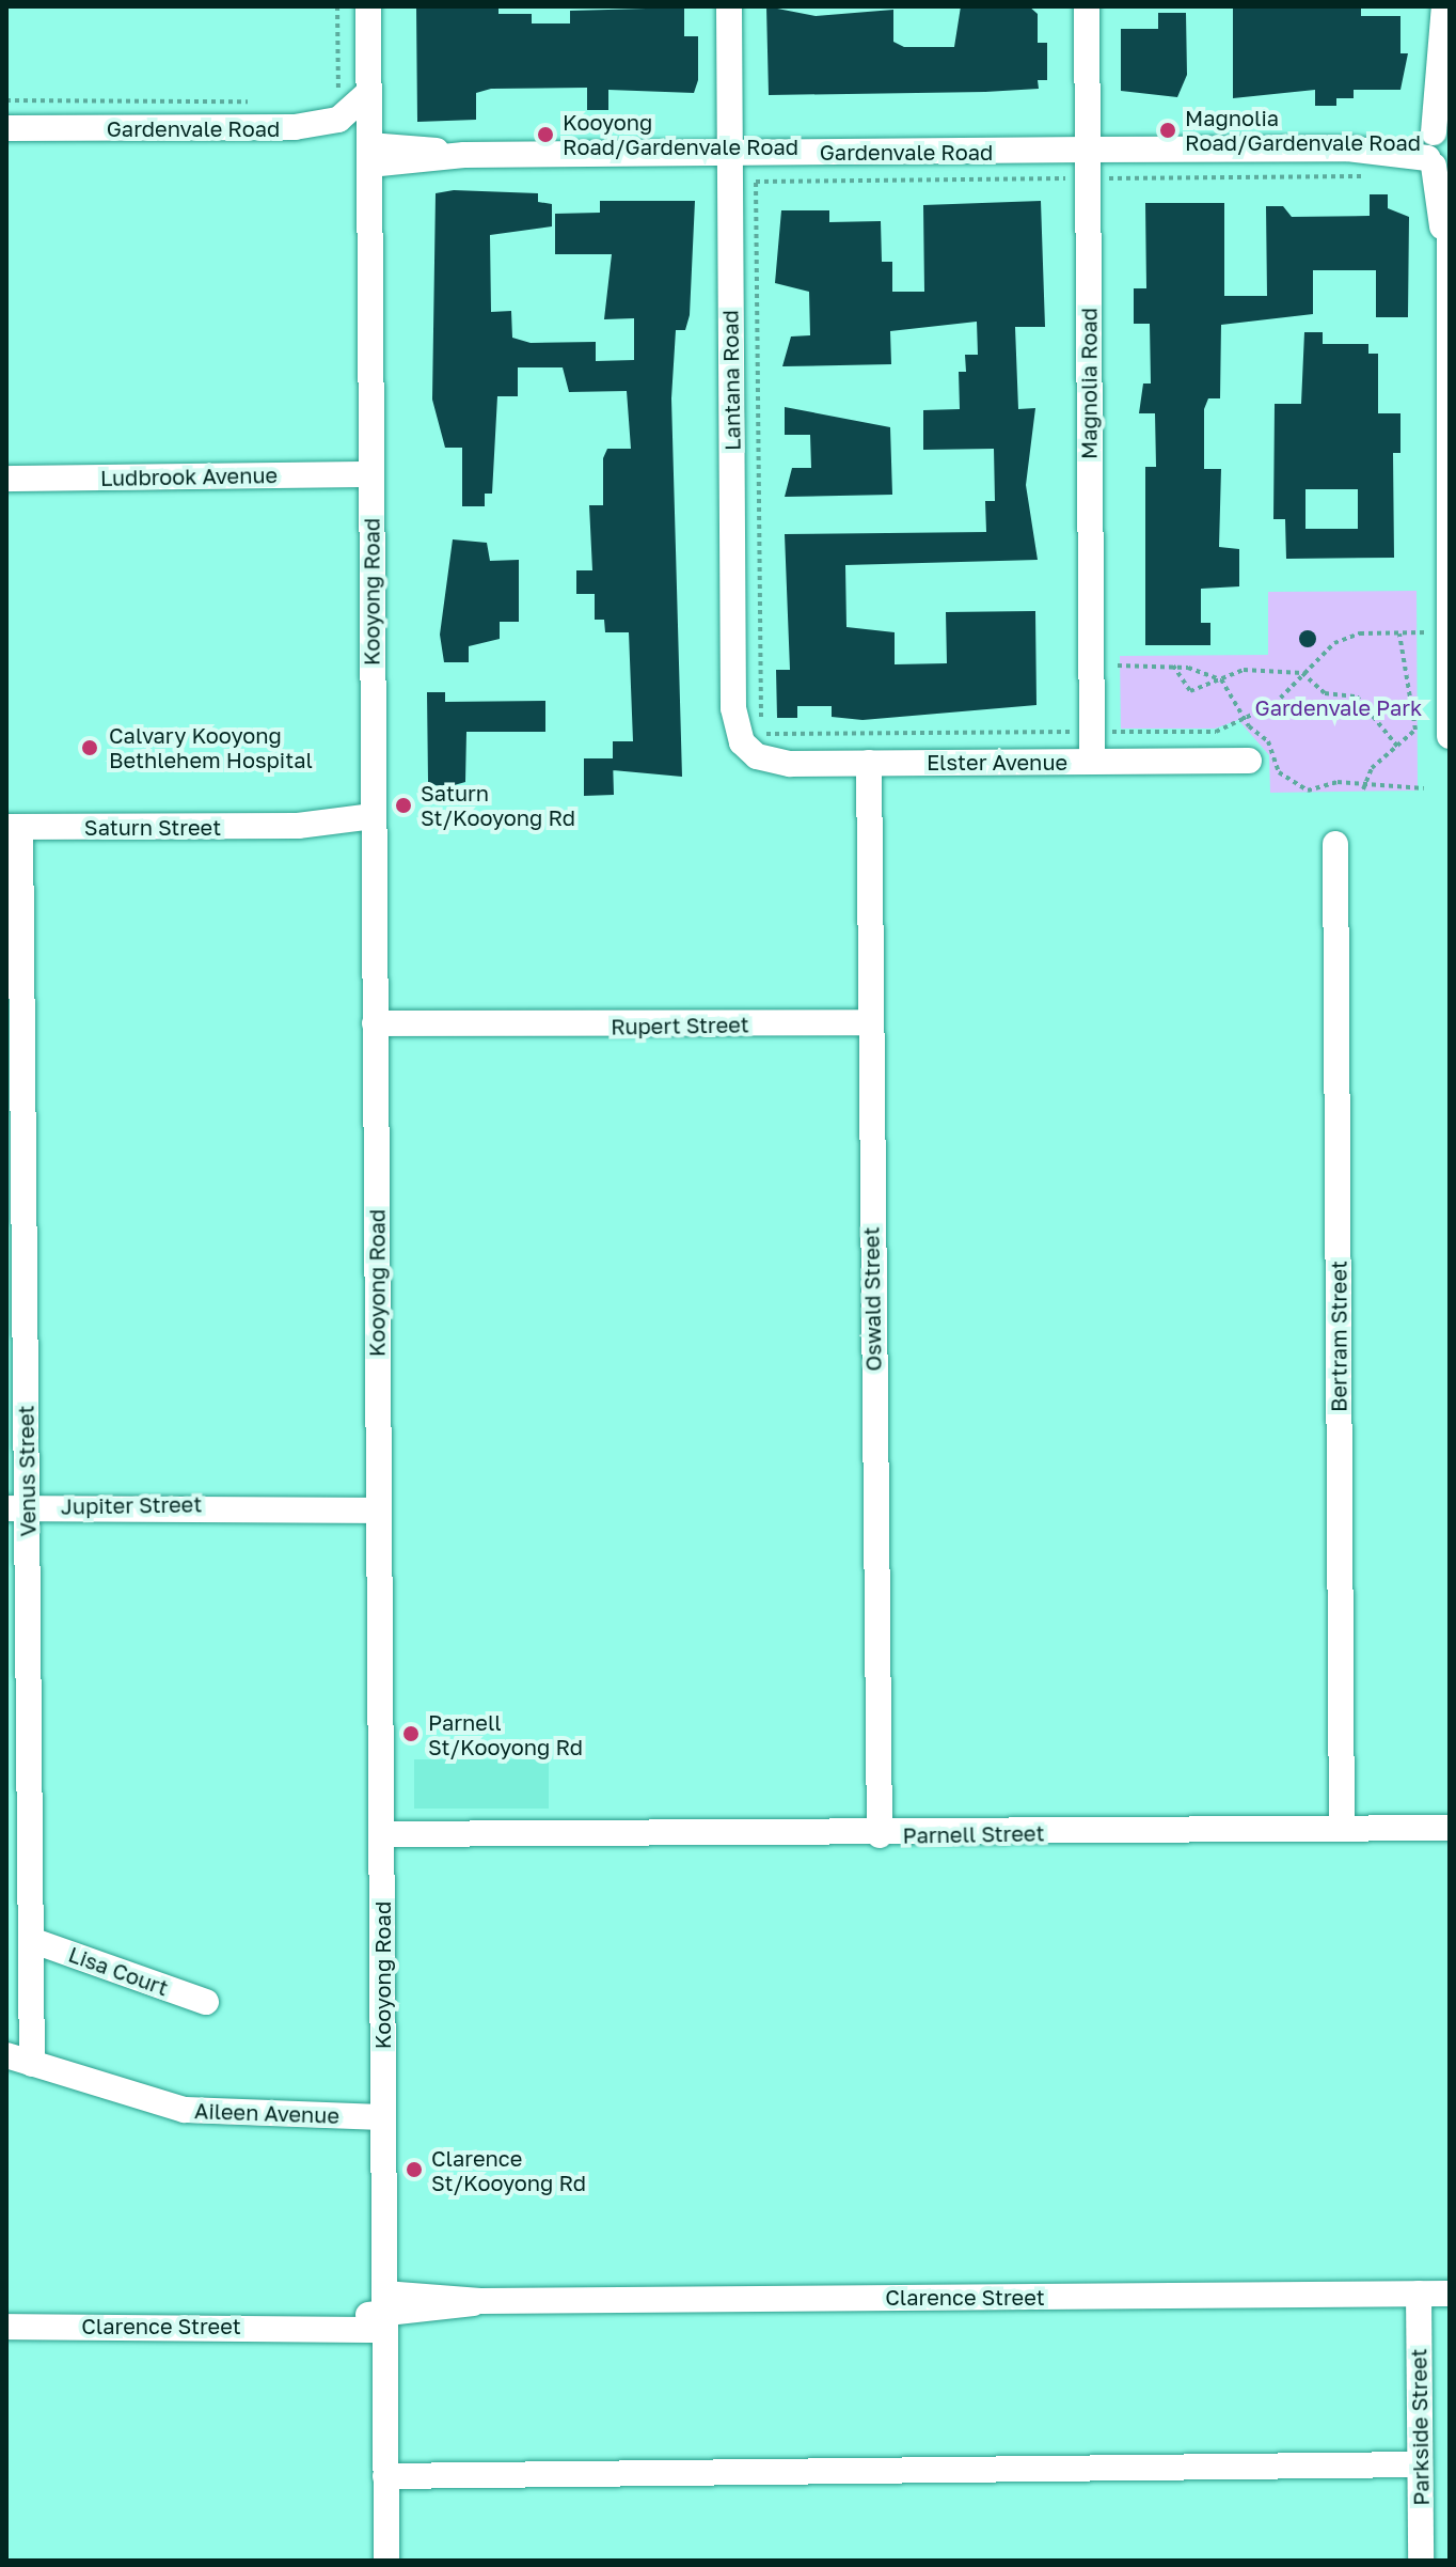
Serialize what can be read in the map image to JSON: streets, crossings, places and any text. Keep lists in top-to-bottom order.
{
  "streets": {
    "street": [
      "Gardenvale Road",
      "Lantana Road",
      "Magnolia Road",
      "Ludbrook Avenue",
      "Kooyong Road",
      "Elster Avenue",
      "Saturn Street",
      "Rupert Street",
      "Oswald Street",
      "Bertram Street",
      "Venus Street",
      "Jupiter Street",
      "Parnell Street",
      "Lisa Court",
      "Aileen Avenue",
      "Clarence Street",
      "Parkside Street"
    ]
  },
  "crossings": [
    ["Gardenvale Road", "Lantana Road"],
    ["Gardenvale Road", "Magnolia Road"],
    ["Gardenvale Road", "Kooyong Road"],
    ["Lantana Road", "Elster Avenue"],
    ["Magnolia Road", "Elster Avenue"],
    ["Ludbrook Avenue", "Kooyong Road"],
    ["Kooyong Road", "Saturn Street"],
    ["Kooyong Road", "Rupert Street"],
    ["Kooyong Road", "Jupiter Street"],
    ["Kooyong Road", "Parnell Street"],
    ["Kooyong Road", "Aileen Avenue"],
    ["Kooyong Road", "Clarence Street"],
    ["Elster Avenue", "Oswald Street"],
    ["Saturn Street", "Venus Street"],
    ["Rupert Street", "Oswald Street"],
    ["Oswald Street", "Parnell Street"],
    ["Bertram Street", "Parnell Street"],
    ["Venus Street", "Jupiter Street"],
    ["Venus Street", "Lisa Court"],
    ["Venus Street", "Aileen Avenue"],
    ["Clarence Street", "Parkside Street"]
  ],
  "parks": ["Gardenvale Park"],
  "places": [
    "Magnolia Road/Gardenvale Road",
    "Kooyong Road/Gardenvale Road",
    "Calvary Kooyong Bethlehem Hospital",
    "Saturn St/Kooyong Rd",
    "Parnell St/Kooyong Rd",
    "Clarence St/Kooyong Rd"
  ]
}
